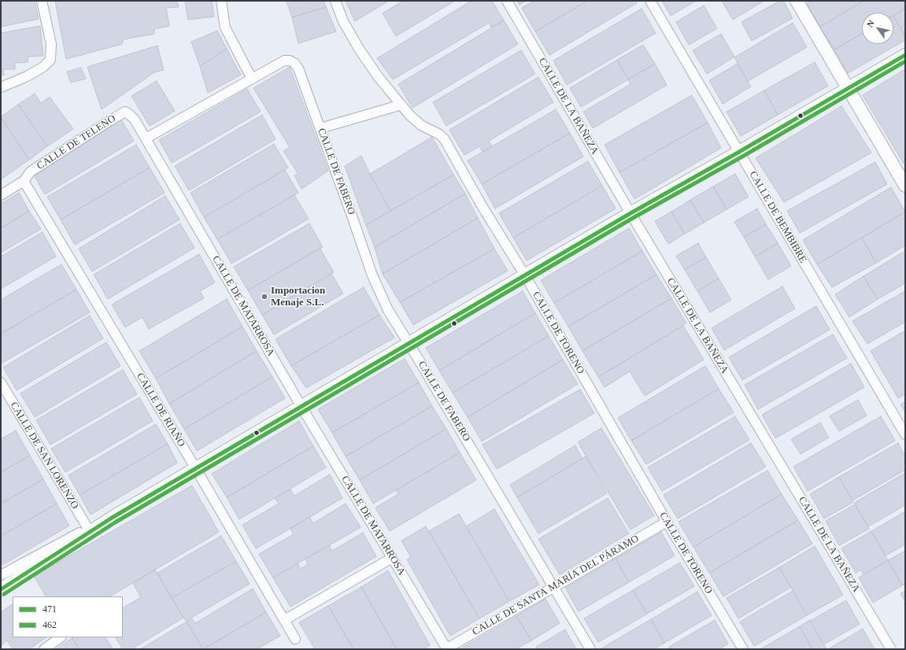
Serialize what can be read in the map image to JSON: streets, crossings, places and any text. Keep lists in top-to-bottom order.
{
  "streets": {
    "street": [
      "CALLE DE LA BAÑEZA",
      "CALLE DE TELENO",
      "CALLE DE FABERO",
      "CALLE DE BEMBIBRE",
      "CALLE DE MATARROSA",
      "CALLE DE TORENO",
      "CALLE DE RIAÑO",
      "CALLE DE SAN LORENZO",
      "CALLE DE SANTA MARÍA DEL PÁRAMO"
    ]
  },
  "crossings": [
    ["CALLE DE TELENO", "CALLE DE MATARROSA"],
    ["CALLE DE TELENO", "CALLE DE RIAÑO"],
    ["CALLE DE FABERO", "CALLE DE SANTA MARÍA DEL PÁRAMO"],
    ["CALLE DE MATARROSA", "CALLE DE SANTA MARÍA DEL PÁRAMO"],
    ["CALLE DE TORENO", "CALLE DE SANTA MARÍA DEL PÁRAMO"]
  ],
  "places": ["Importacion Menaje S.L."],
  "lines": ["transit line 471", "transit line 462"],
  "legend": ["471", "462"],
  "north": "top left"
}
